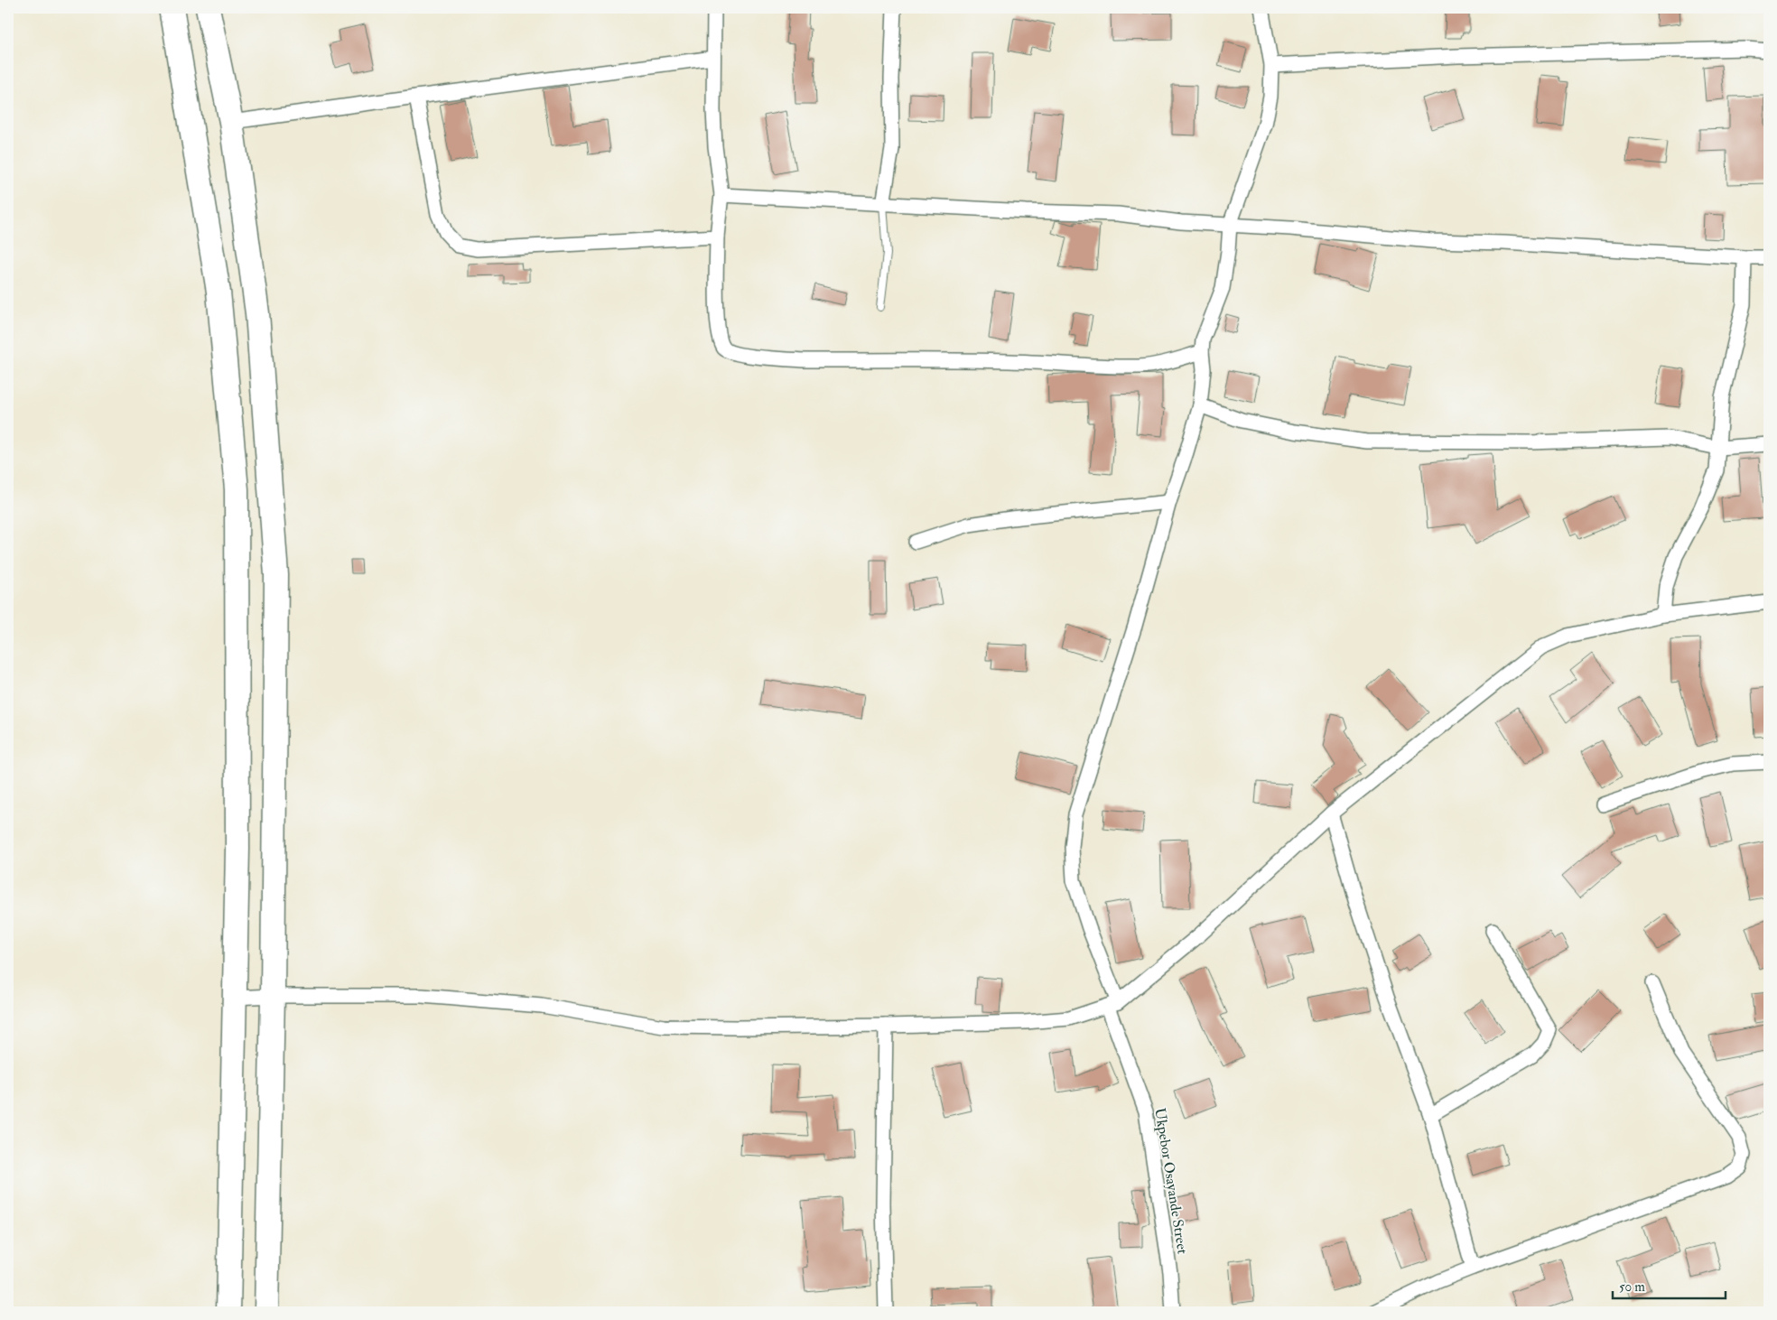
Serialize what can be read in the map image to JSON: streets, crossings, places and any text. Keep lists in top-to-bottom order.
{
  "streets": {
    "street": ["Ukpebor Osayande Street"]
  },
  "scale_bar": "50 m"
}
